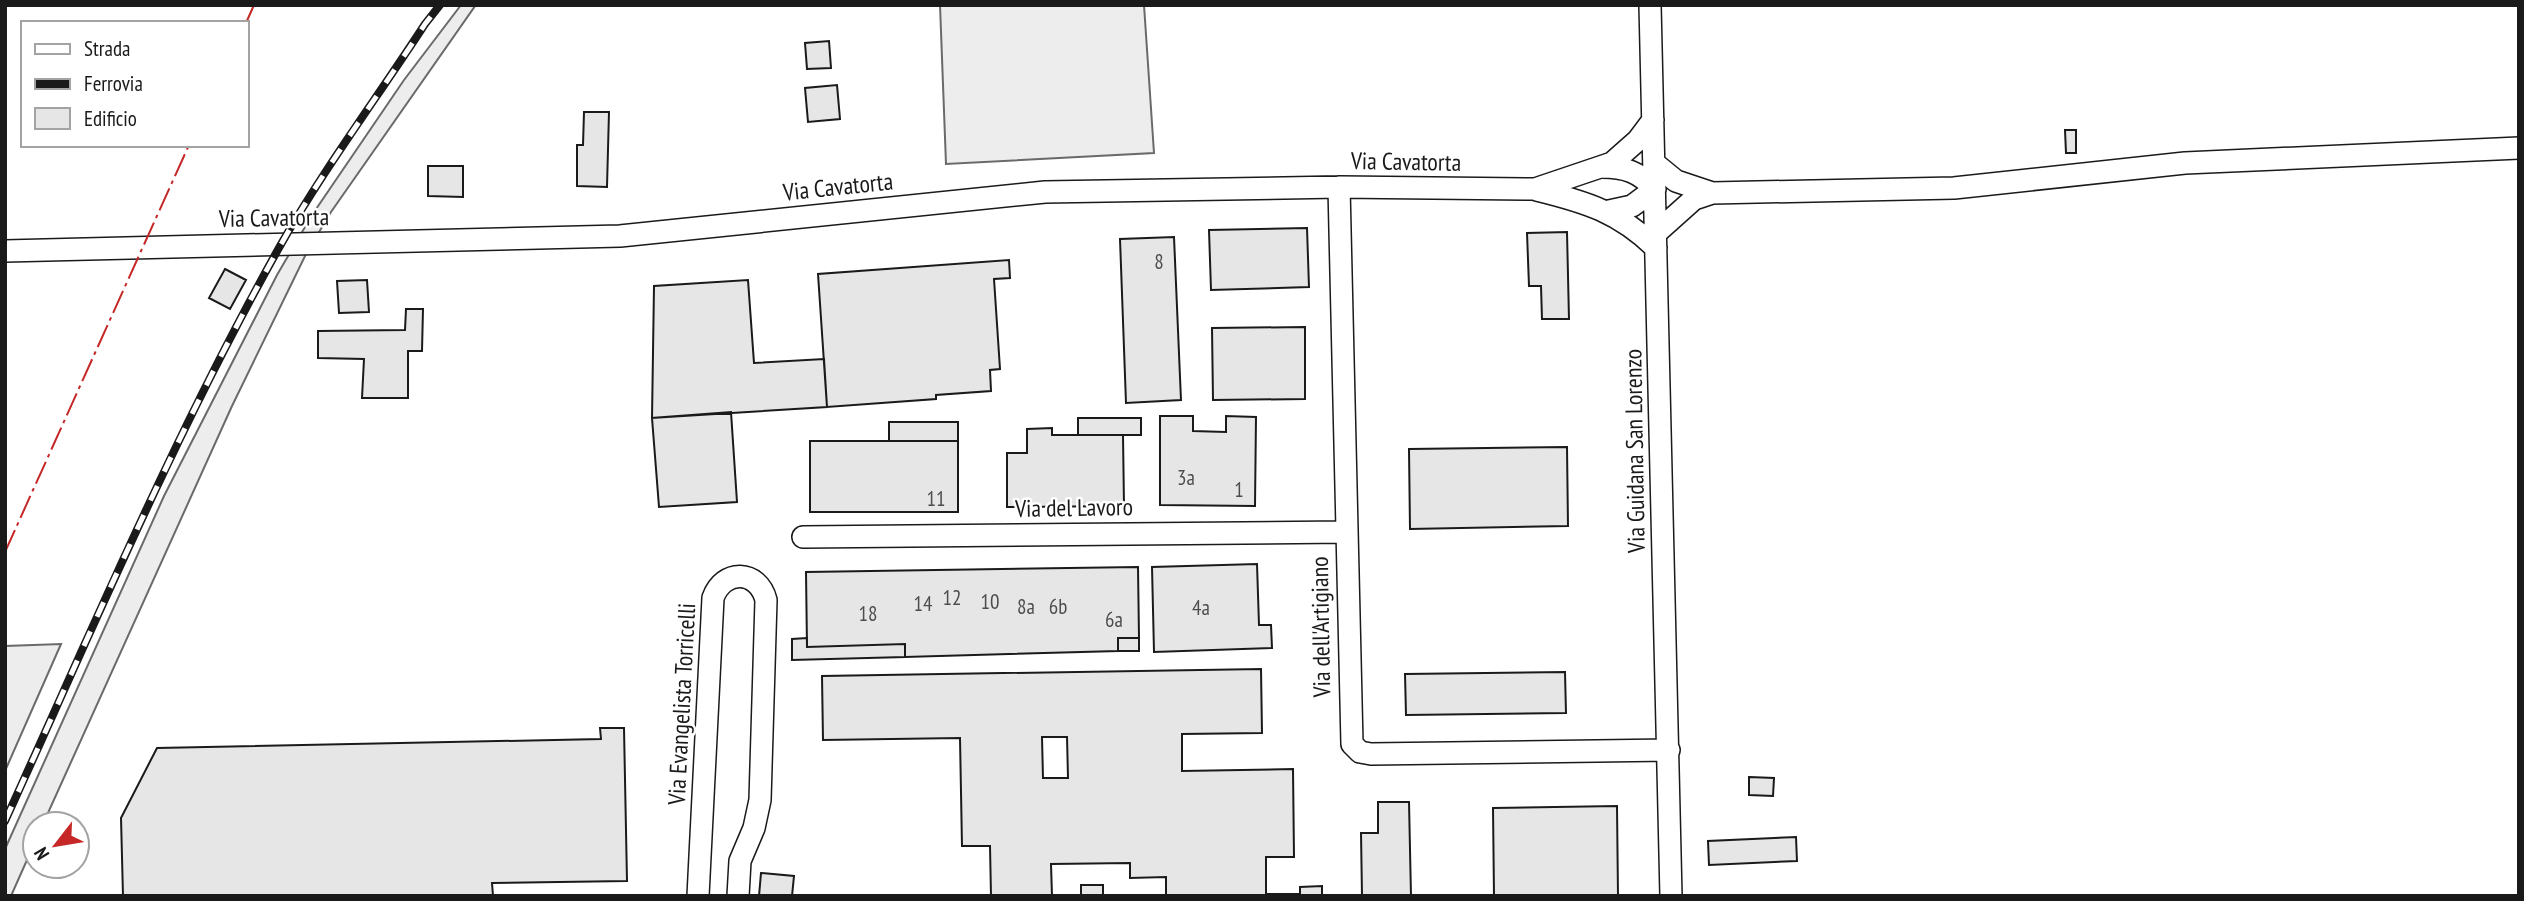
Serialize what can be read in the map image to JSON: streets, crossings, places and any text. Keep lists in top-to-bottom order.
{
  "streets": {
    "street": [
      "Via Cavatorta",
      "Via Guidana San Lorenzo",
      "Via del Lavoro",
      "Via dell'Artigiano",
      "Via Evangelista Torricelli"
    ]
  },
  "crossings": [
    ["Via Cavatorta", "Via Guidana San Lorenzo"],
    ["Via Cavatorta", "Via dell'Artigiano"],
    ["Via Guidana San Lorenzo", "Via dell'Artigiano"],
    ["Via del Lavoro", "Via dell'Artigiano"]
  ],
  "house_numbers": [
    "8",
    "3a",
    "1",
    "11",
    "12",
    "10",
    "14",
    "8a",
    "6b",
    "4a",
    "18",
    "6a"
  ],
  "legend": ["Strada", "Ferrovia", "Edificio"],
  "north": "bottom left"
}
